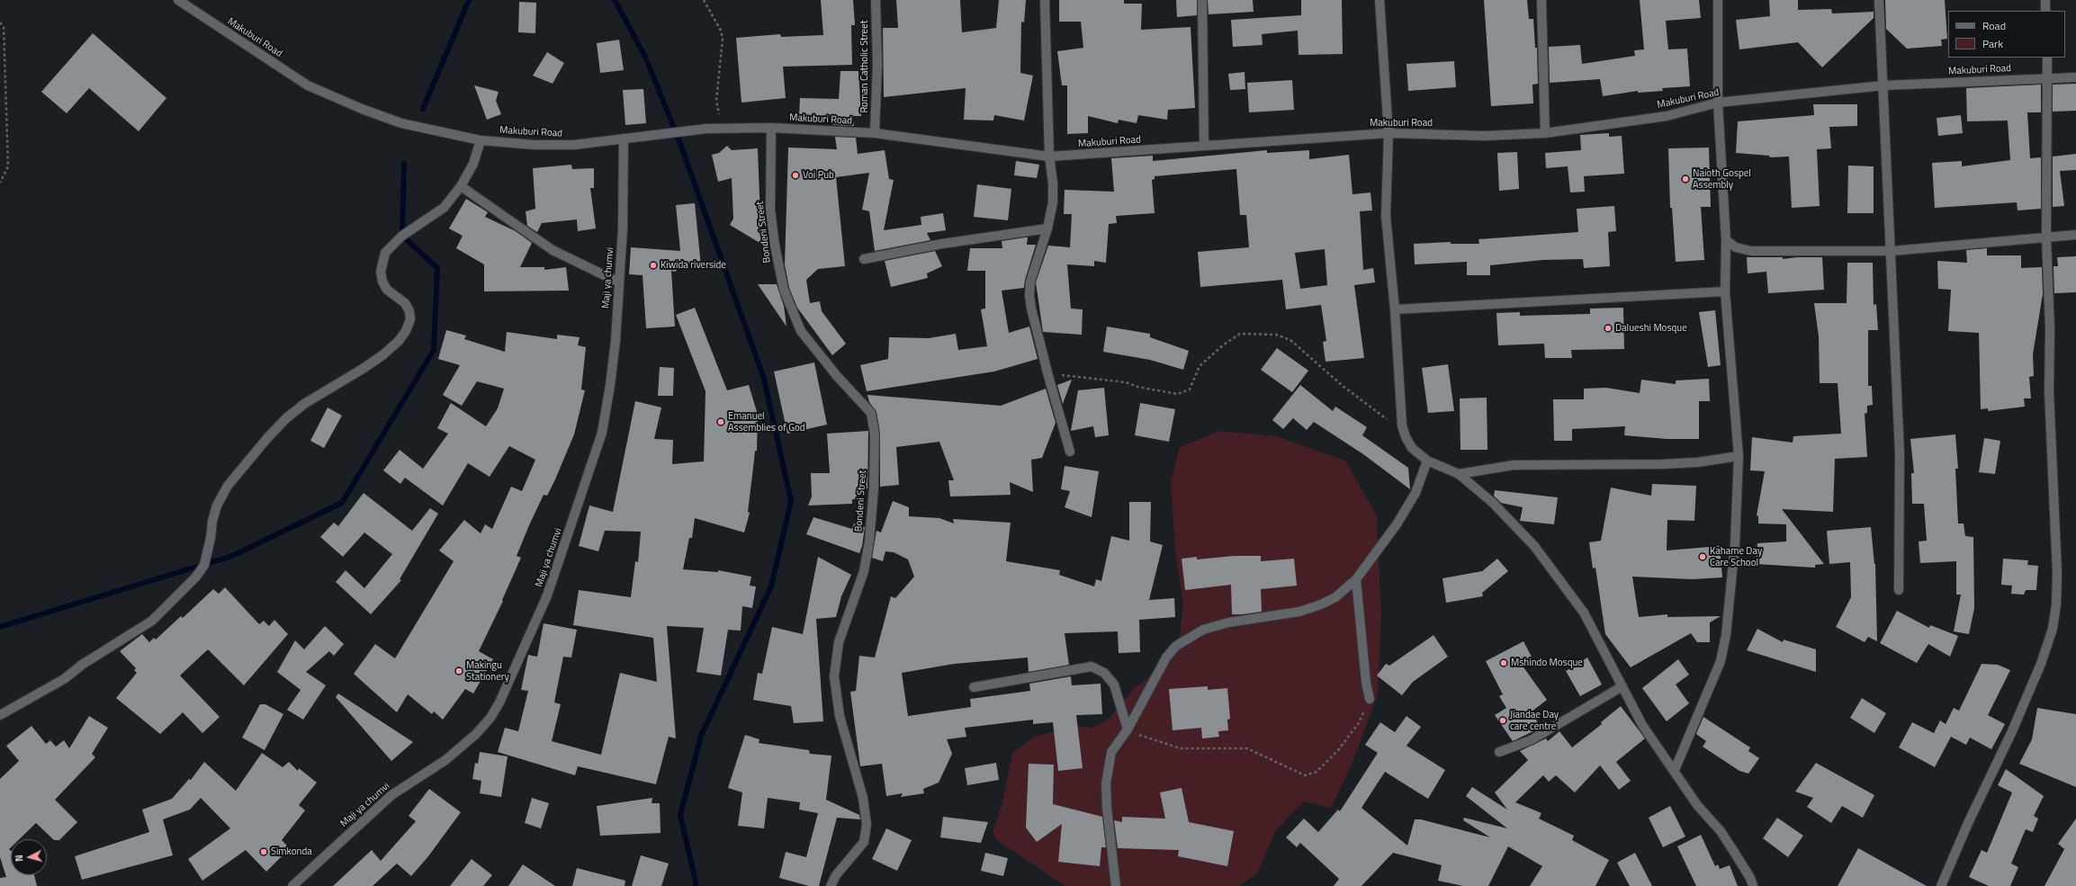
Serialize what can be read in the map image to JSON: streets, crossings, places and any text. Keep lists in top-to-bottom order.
{
  "streets": {
    "street": [
      "Makuburi Road",
      "Roman Catholic Street",
      "Bondeni Street",
      "Maji ya chumvi"
    ]
  },
  "crossings": [
    ["Makuburi Road", "Roman Catholic Street"],
    ["Makuburi Road", "Bondeni Street"],
    ["Makuburi Road", "Maji ya chumvi"]
  ],
  "places": [
    "Voi Pub",
    "Naioth Gospel Assembly",
    "Kiwida riverside",
    "Dalueshi Mosque",
    "Emanuel Assemblies of God",
    "Kahame Day Care School",
    "Mshindo Mosque",
    "Makingu Stationery",
    "Jiandae Day care centre",
    "Simkonda"
  ],
  "legend": ["Road", "Park"],
  "north": "left"
}
